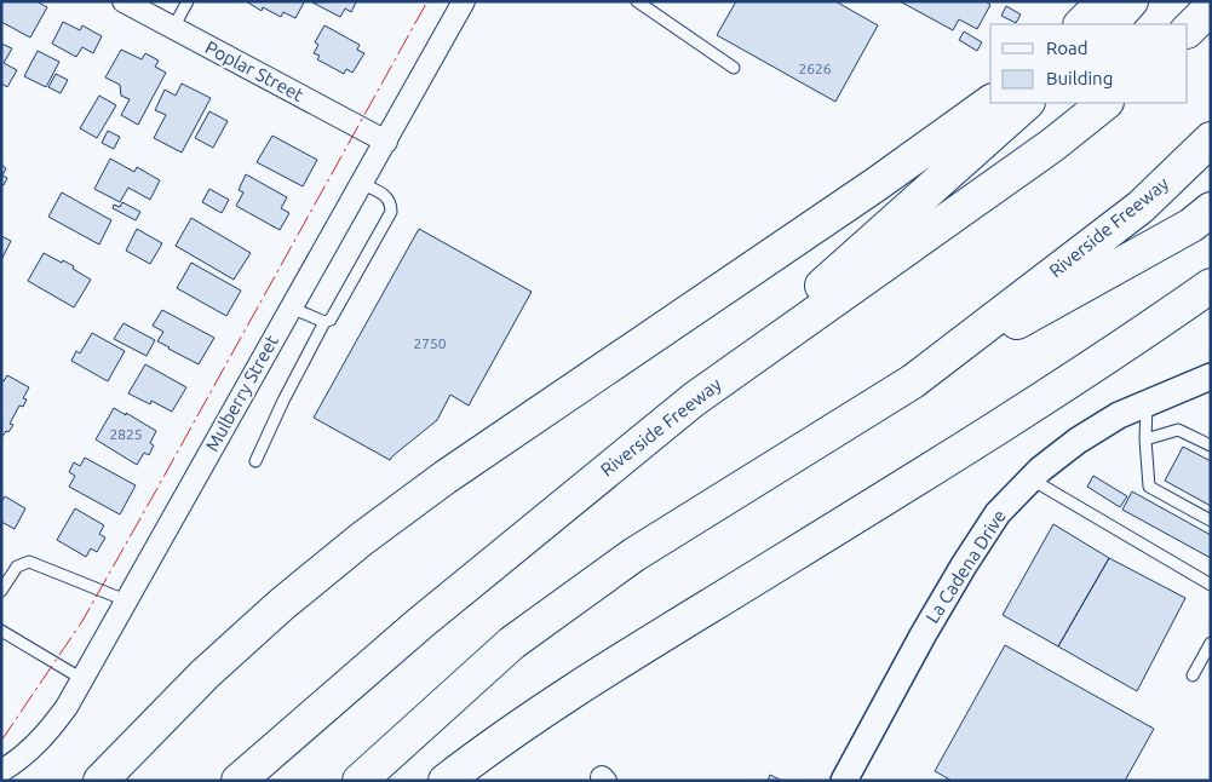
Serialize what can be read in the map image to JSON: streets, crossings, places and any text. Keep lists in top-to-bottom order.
{
  "streets": {
    "highway": ["Riverside Freeway"],
    "street": ["Poplar Street", "Mulberry Street", "La Cadena Drive"]
  },
  "crossings": [
    ["Poplar Street", "Mulberry Street"]
  ],
  "house_numbers": ["2626", "2750", "2825"],
  "legend": ["Road", "Building"]
}
